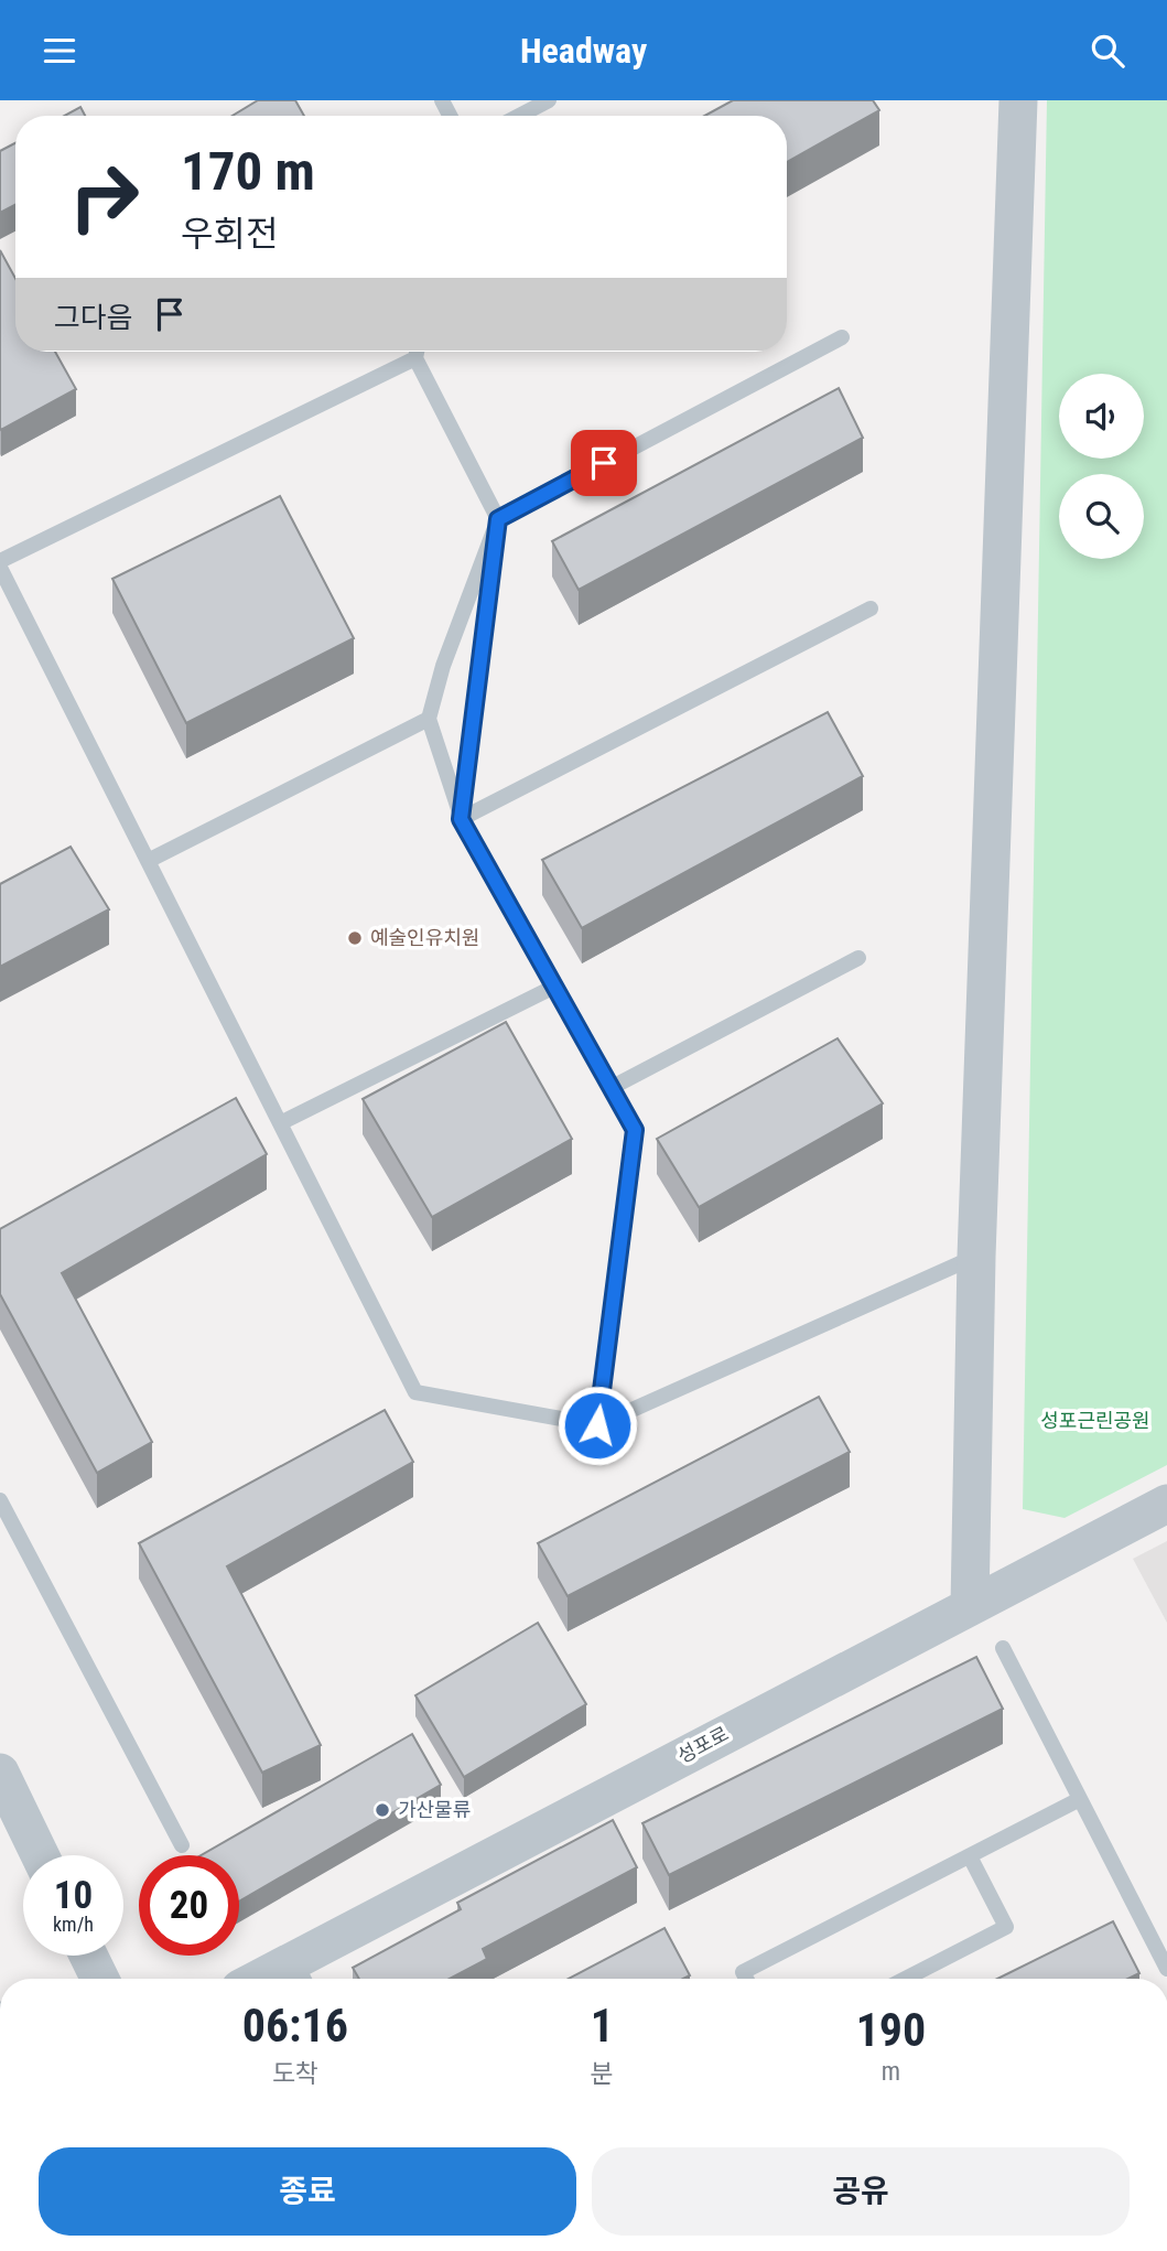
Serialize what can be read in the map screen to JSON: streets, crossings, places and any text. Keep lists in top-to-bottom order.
{
  "streets": {
    "street": ["성포로"]
  },
  "parks": ["성포근린공원"],
  "places": ["예술인유치원", "가산물류"],
  "page": {
    "header": "Headway",
    "turn": ["170 m", "우회전"],
    "then": "그다음",
    "speed": "10 km/h",
    "limit": "20",
    "eta": [
      "06:16",
      "도착",
      "1",
      "분",
      "190",
      "m"
    ],
    "buttons": ["종료", "공유"]
  }
}
